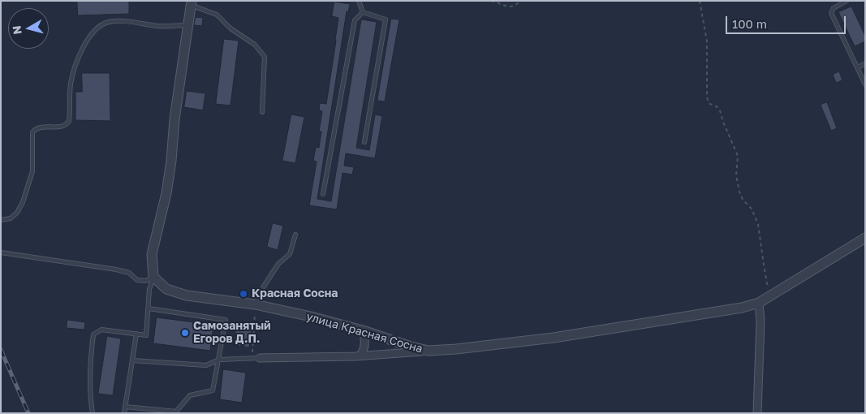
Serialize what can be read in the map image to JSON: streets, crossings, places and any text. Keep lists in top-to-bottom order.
{
  "streets": {
    "street": ["улица Красная Сосна"]
  },
  "places": ["Красная Сосна", "Самозанятый Егоров Д.П."],
  "scale_bar": "100 m",
  "north": "left"
}
